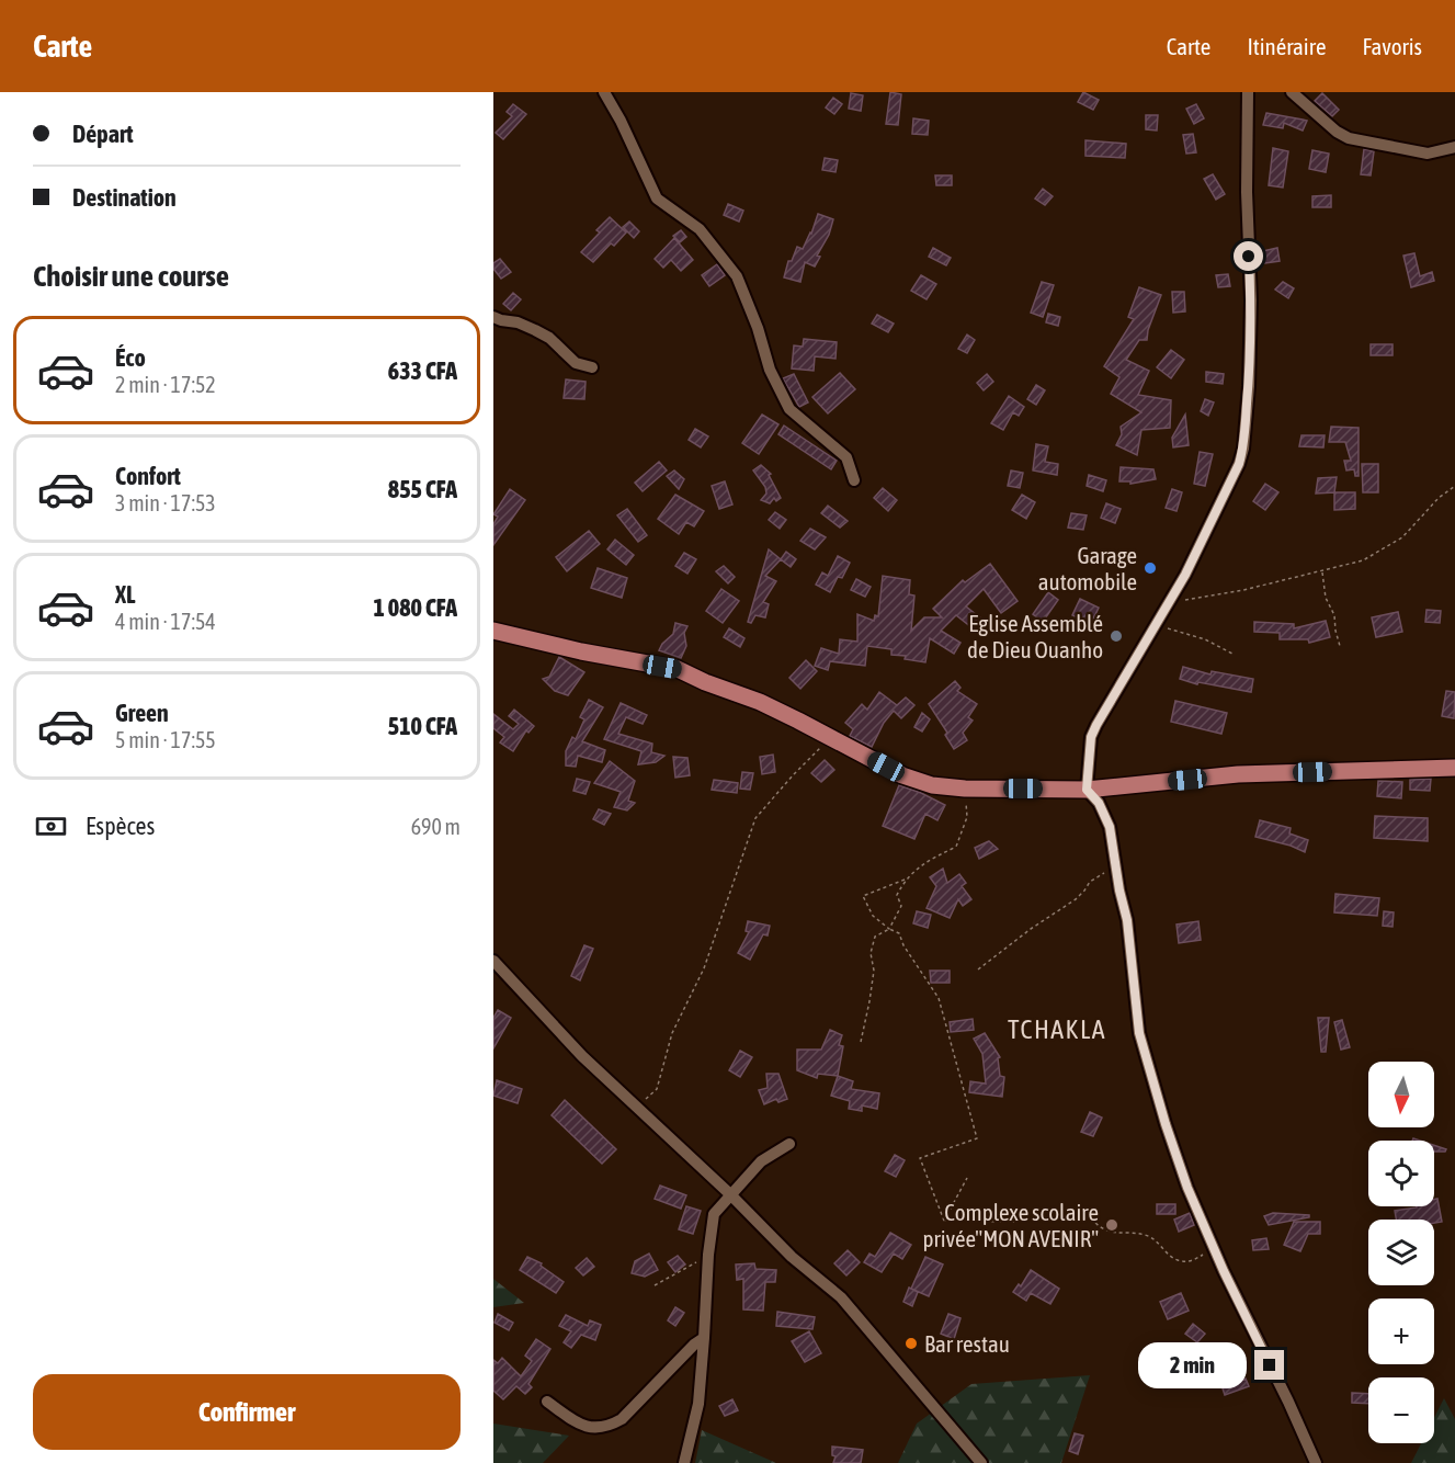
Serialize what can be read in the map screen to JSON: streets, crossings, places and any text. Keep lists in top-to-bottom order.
{
  "districts": ["TCHAKLA"],
  "places": [
    "Garage automobile",
    "Eglise Assemblé de Dieu Ouanho",
    "Complexe scolaire privée\"MON AVENIR\"",
    "Bar restau"
  ],
  "north": "bottom",
  "page": {
    "header": "Carte",
    "nav": ["Carte", "Itinéraire", "Favoris"],
    "banner": ["Départ", "Destination"],
    "heading": "Choisir une course",
    "list": [
      {
        "name": "Éco",
        "note": "2 min · 17:52",
        "value": "633 CFA"
      },
      {
        "name": "Confort",
        "note": "3 min · 17:53",
        "value": "855 CFA"
      },
      {
        "name": "XL",
        "note": "4 min · 17:54",
        "value": "1 080 CFA"
      },
      {
        "name": "Green",
        "note": "5 min · 17:55",
        "value": "510 CFA"
      }
    ],
    "pay": ["Espèces", "690 m"],
    "map_buttons": ["+", "−"],
    "bubble": "2 min",
    "buttons": "Confirmer"
  }
}
